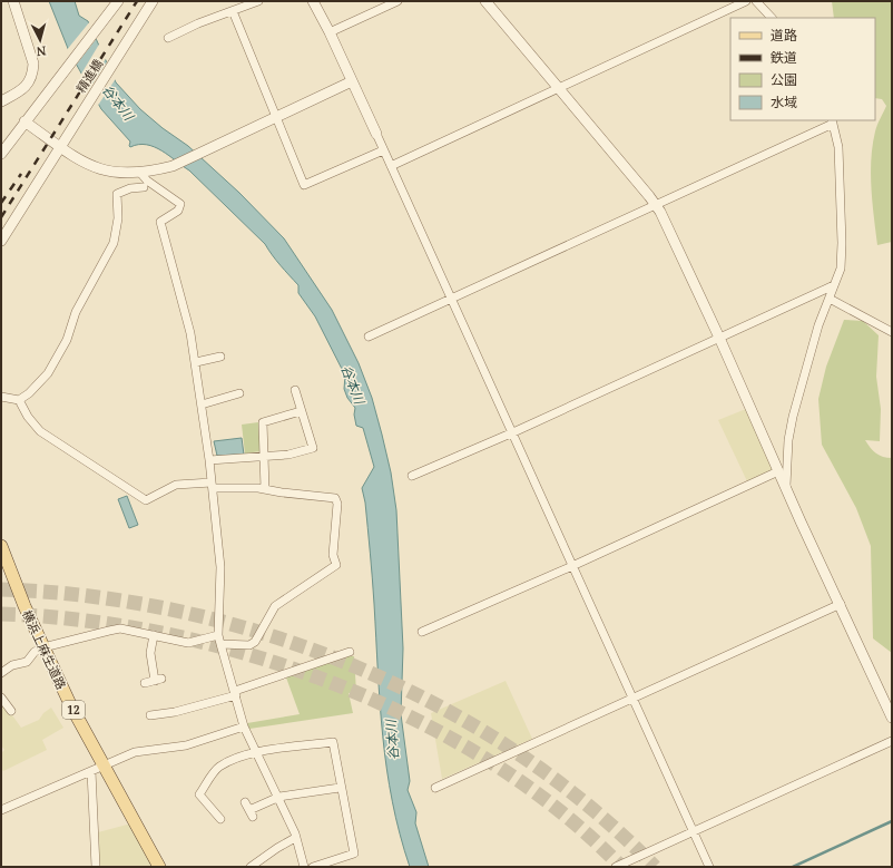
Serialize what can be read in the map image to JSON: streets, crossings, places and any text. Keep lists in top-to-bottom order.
{
  "streets": {
    "main road": ["横浜上麻生道路", "12"],
    "street": ["精進橋"]
  },
  "water": ["谷本川"],
  "legend": [
    "道路",
    "鉄道",
    "公園",
    "水域"
  ],
  "north": "bottom"
}
